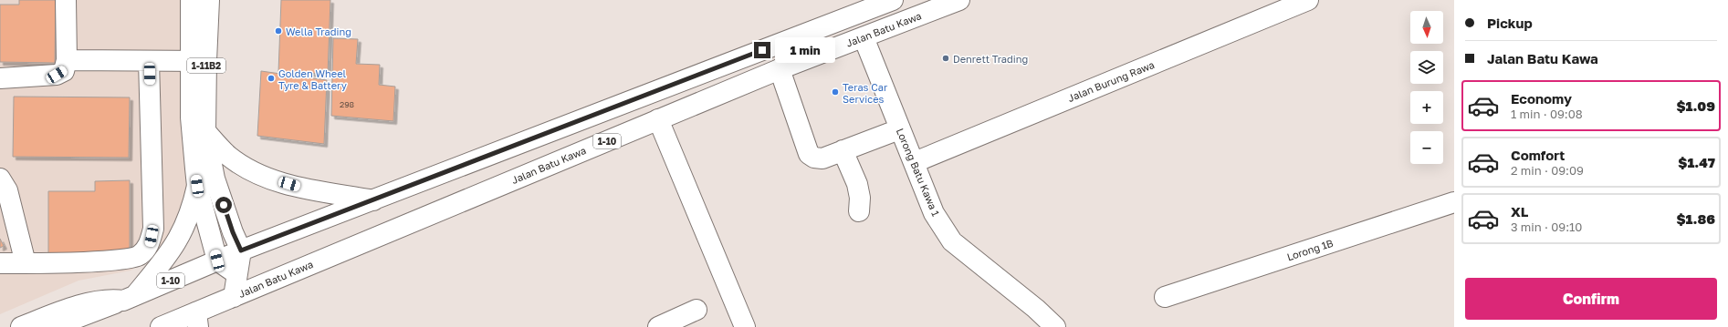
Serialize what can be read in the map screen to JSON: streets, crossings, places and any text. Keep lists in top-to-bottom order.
{
  "streets": {
    "main road": [
      "Jalan Batu Kawa",
      "1-11B2",
      "Jalan Burung Rawa",
      "1-10",
      "Lorong Batu Kawa 1",
      "Lorong 1B"
    ]
  },
  "crossings": [
    ["Jalan Batu Kawa", "Lorong Batu Kawa 1"],
    ["1-11B2", "1-10"],
    ["Jalan Burung Rawa", "Lorong Batu Kawa 1"]
  ],
  "places": [
    "Wella Trading",
    "Denrett Trading",
    "Golden Wheel Tyre & Battery",
    "Teras Car Services"
  ],
  "house_numbers": ["298"],
  "north": "bottom",
  "page": {
    "banner": ["Pickup", "Jalan Batu Kawa"],
    "map_buttons": ["+", "−"],
    "bubble": "1 min",
    "list": [
      {
        "name": "Economy",
        "note": "1 min · 09:08",
        "value": "$1.09"
      },
      {
        "name": "Comfort",
        "note": "2 min · 09:09",
        "value": "$1.47"
      },
      {
        "name": "XL",
        "note": "3 min · 09:10",
        "value": "$1.86"
      }
    ],
    "buttons": "Confirm"
  }
}
